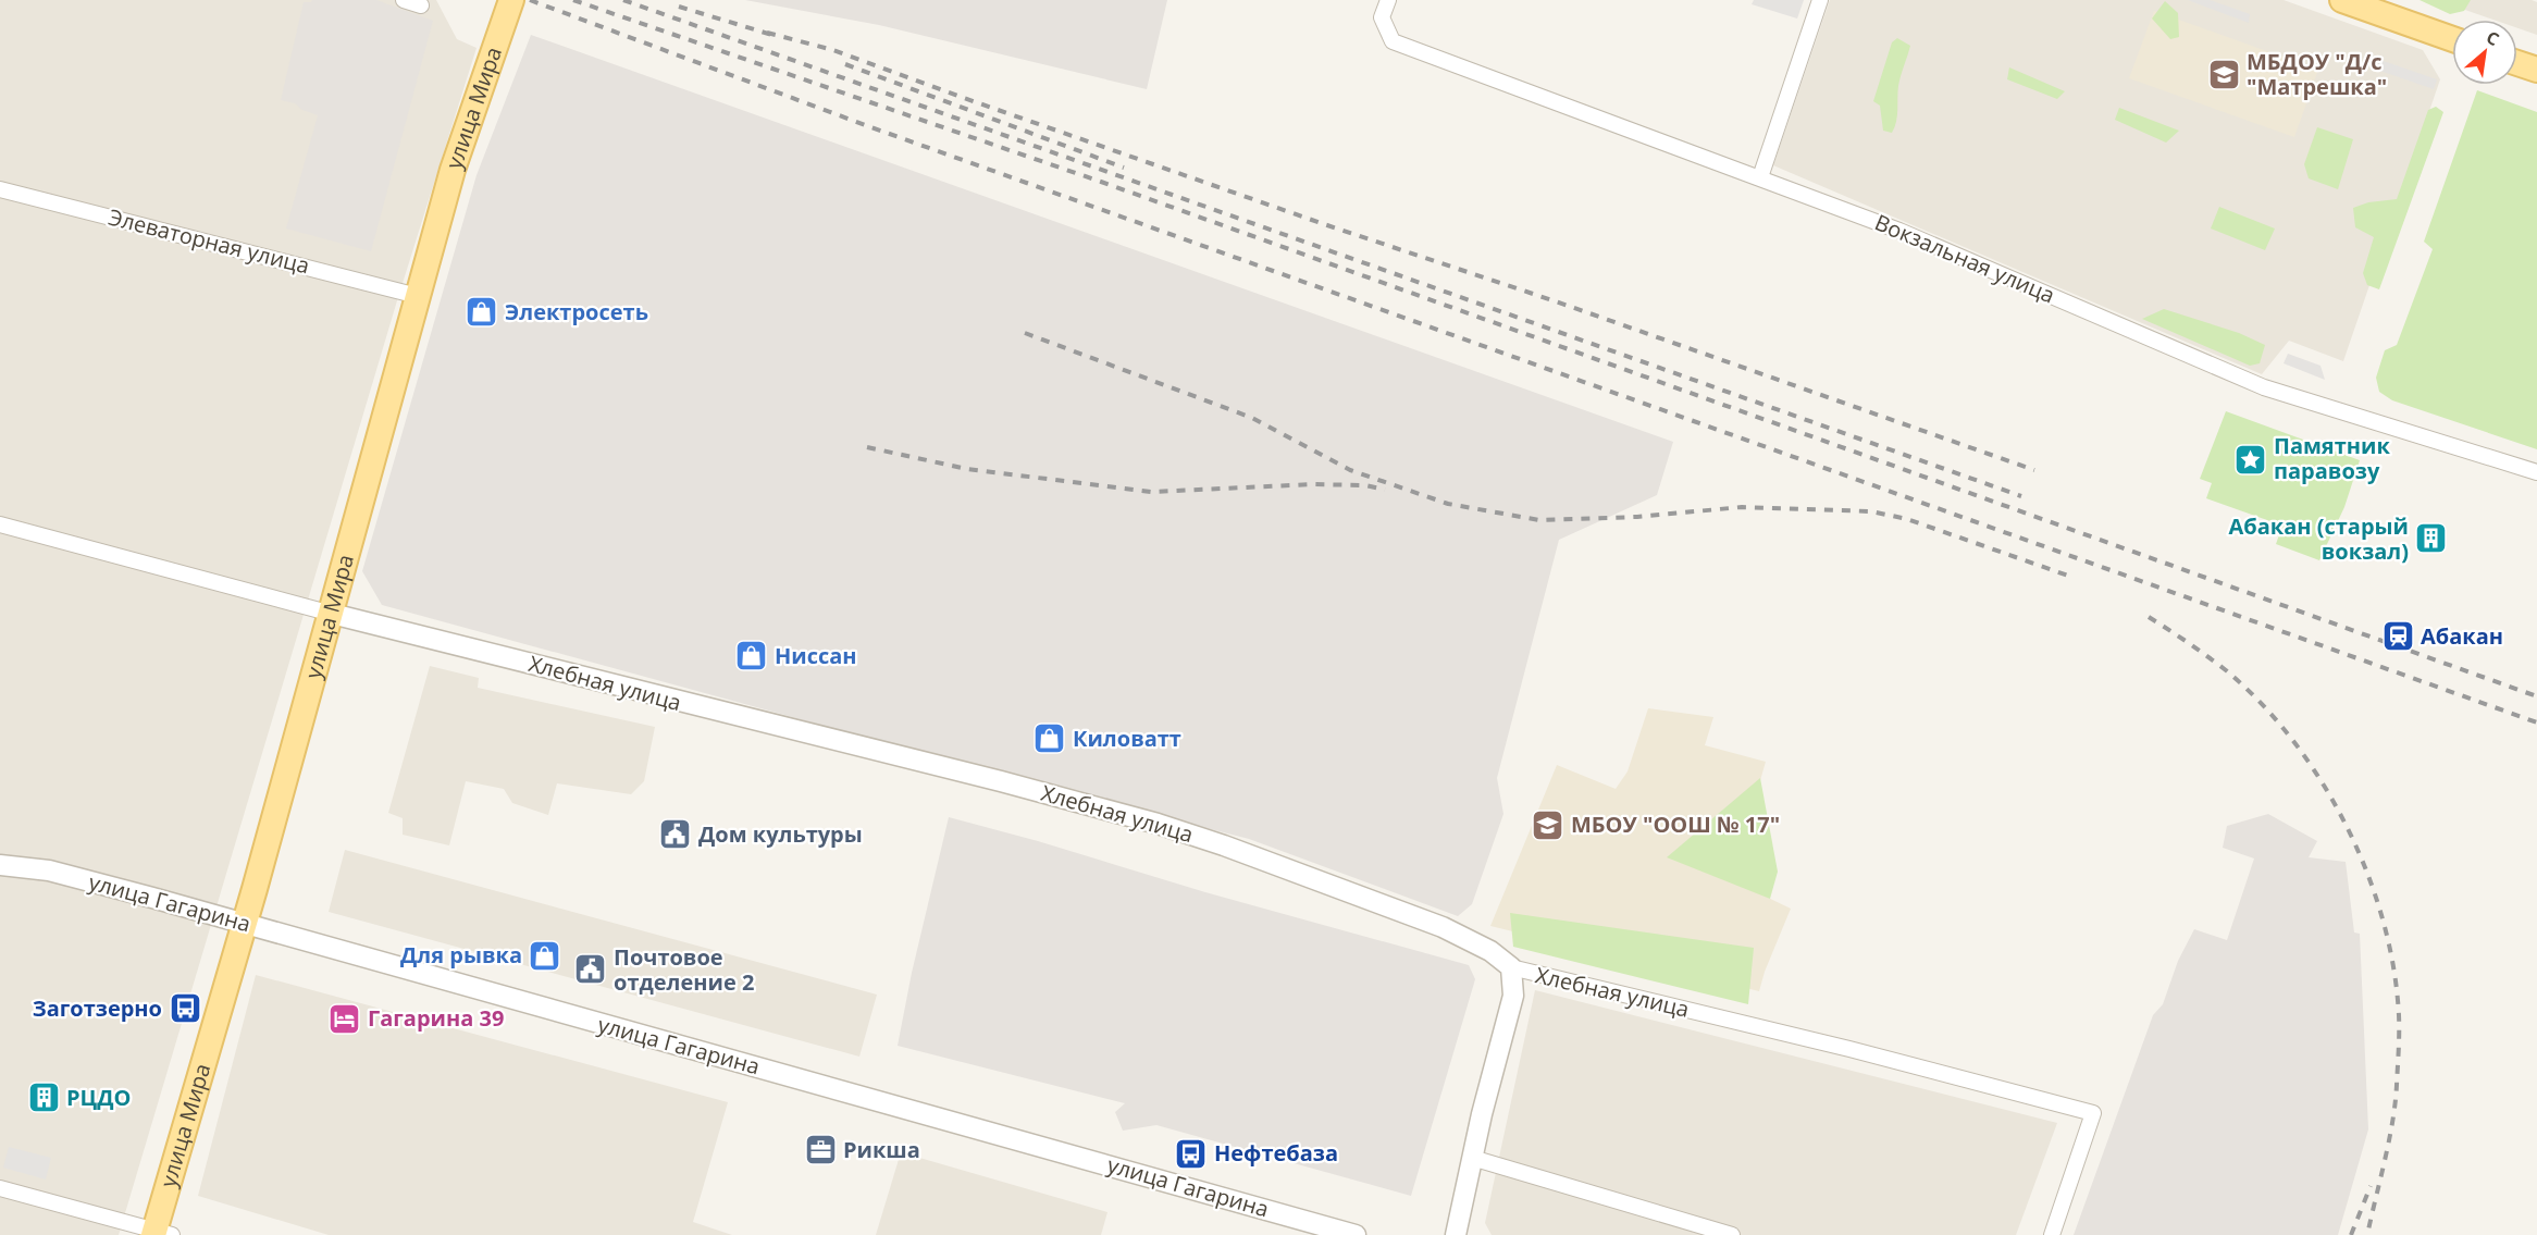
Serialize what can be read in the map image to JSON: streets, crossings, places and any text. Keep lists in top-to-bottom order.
{
  "streets": {
    "main road": ["улица Мира"],
    "street": [
      "Элеваторная улица",
      "Вокзальная улица",
      "Хлебная улица",
      "улица Гагарина"
    ]
  },
  "crossings": [
    ["улица Мира", "Элеваторная улица"],
    ["улица Мира", "Хлебная улица"],
    ["улица Мира", "улица Гагарина"]
  ],
  "places": {
    "school or university": ["МБДОУ \"Д/с \"Матрешка\"", "МБОУ \"ООШ № 17\""],
    "shop": [
      "Электросеть",
      "Ниссан",
      "Киловатт",
      "Для рывка"
    ],
    "place": ["Памятник паравозу"],
    "building": ["Абакан (старый вокзал)", "РЦДО"],
    "station": ["Абакан"],
    "public building": ["Дом культуры", "Почтовое отделение 2"],
    "bus stop": ["Заготзерно", "Нефтебаза"],
    "hotel": ["Гагарина 39"],
    "office": ["Рикша"]
  },
  "north": "top right"
}
